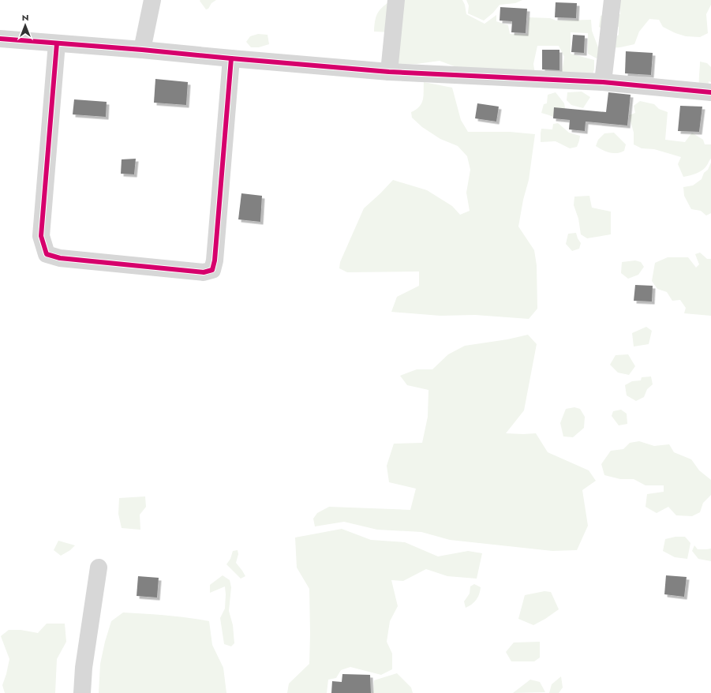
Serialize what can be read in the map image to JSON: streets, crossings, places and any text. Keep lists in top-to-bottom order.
{
  "north": "top"
}
